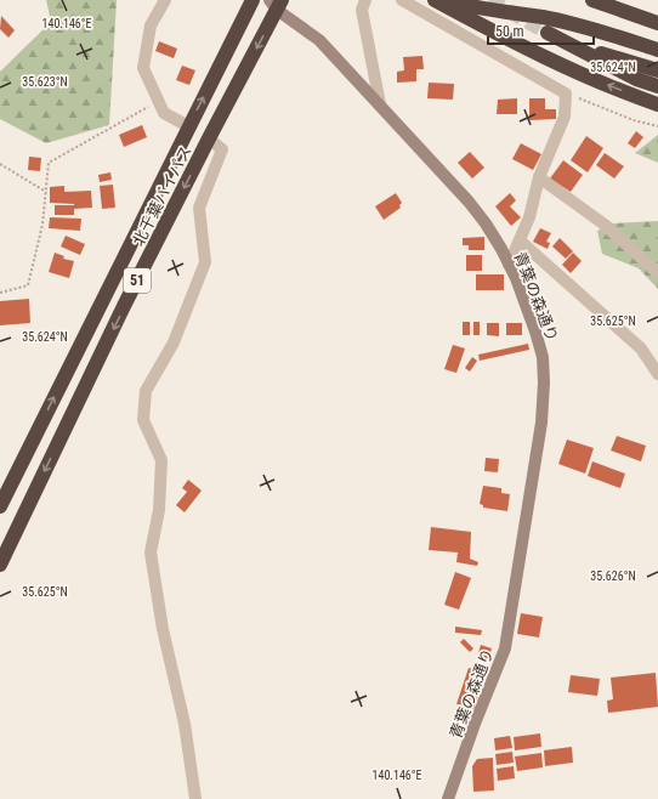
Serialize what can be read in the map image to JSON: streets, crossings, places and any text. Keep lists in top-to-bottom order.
{
  "streets": {
    "highway": ["北千葉バイパス", "51"],
    "street": ["青葉の森通り"]
  },
  "crossings": [
    ["北千葉バイパス", "青葉の森通り"]
  ],
  "scale_bar": "50 m",
  "coordinates": [
    "140.146°E",
    "35.624°N",
    "35.623°N",
    "35.625°N",
    "35.626°N"
  ]
}
